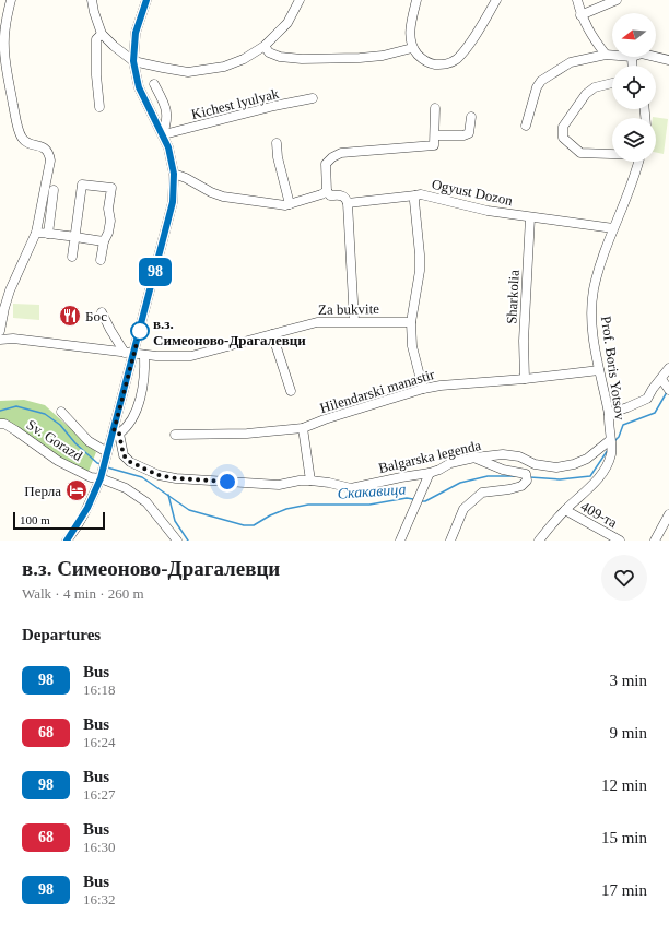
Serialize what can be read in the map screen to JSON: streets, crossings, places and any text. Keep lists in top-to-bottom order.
{
  "streets": {
    "street": [
      "Kichest lyulyak",
      "Ogyust Dozon",
      "Sharkolia",
      "Za bukvite",
      "Prof. Boris Yotsov",
      "Hilendarski manastir",
      "Sv. Gorazd",
      "Balgarska legenda",
      "409-та"
    ]
  },
  "crossings": [
    ["Ogyust Dozon", "Sharkolia"],
    ["Ogyust Dozon", "Za bukvite"],
    ["Ogyust Dozon", "Prof. Boris Yotsov"],
    ["Ogyust Dozon", "Hilendarski manastir"],
    ["Sharkolia", "Hilendarski manastir"],
    ["Prof. Boris Yotsov", "Hilendarski manastir"],
    ["Prof. Boris Yotsov", "Balgarska legenda"],
    ["Prof. Boris Yotsov", "409-та"]
  ],
  "water": ["Скакавица"],
  "places": {
    "restaurant": ["Бос"],
    "other": ["в.з. Симеоново-Драгалевци"],
    "hotel": ["Перла"]
  },
  "lines": ["bus line 98"],
  "scale_bar": "100 m",
  "north": "left",
  "page": {
    "on_map": "98",
    "scale": "100 m",
    "heading": [
      ["в.з. Симеоново-Драгалевци", "Walk · 4 min · 260 m"],
      "Departures"
    ],
    "list": [
      {
        "mark": "98",
        "name": "Bus",
        "note": "16:18",
        "value": "3 min"
      },
      {
        "mark": "68",
        "name": "Bus",
        "note": "16:24",
        "value": "9 min"
      },
      {
        "mark": "98",
        "name": "Bus",
        "note": "16:27",
        "value": "12 min"
      },
      {
        "mark": "68",
        "name": "Bus",
        "note": "16:30",
        "value": "15 min"
      },
      {
        "mark": "98",
        "name": "Bus",
        "note": "16:32",
        "value": "17 min"
      }
    ]
  }
}
